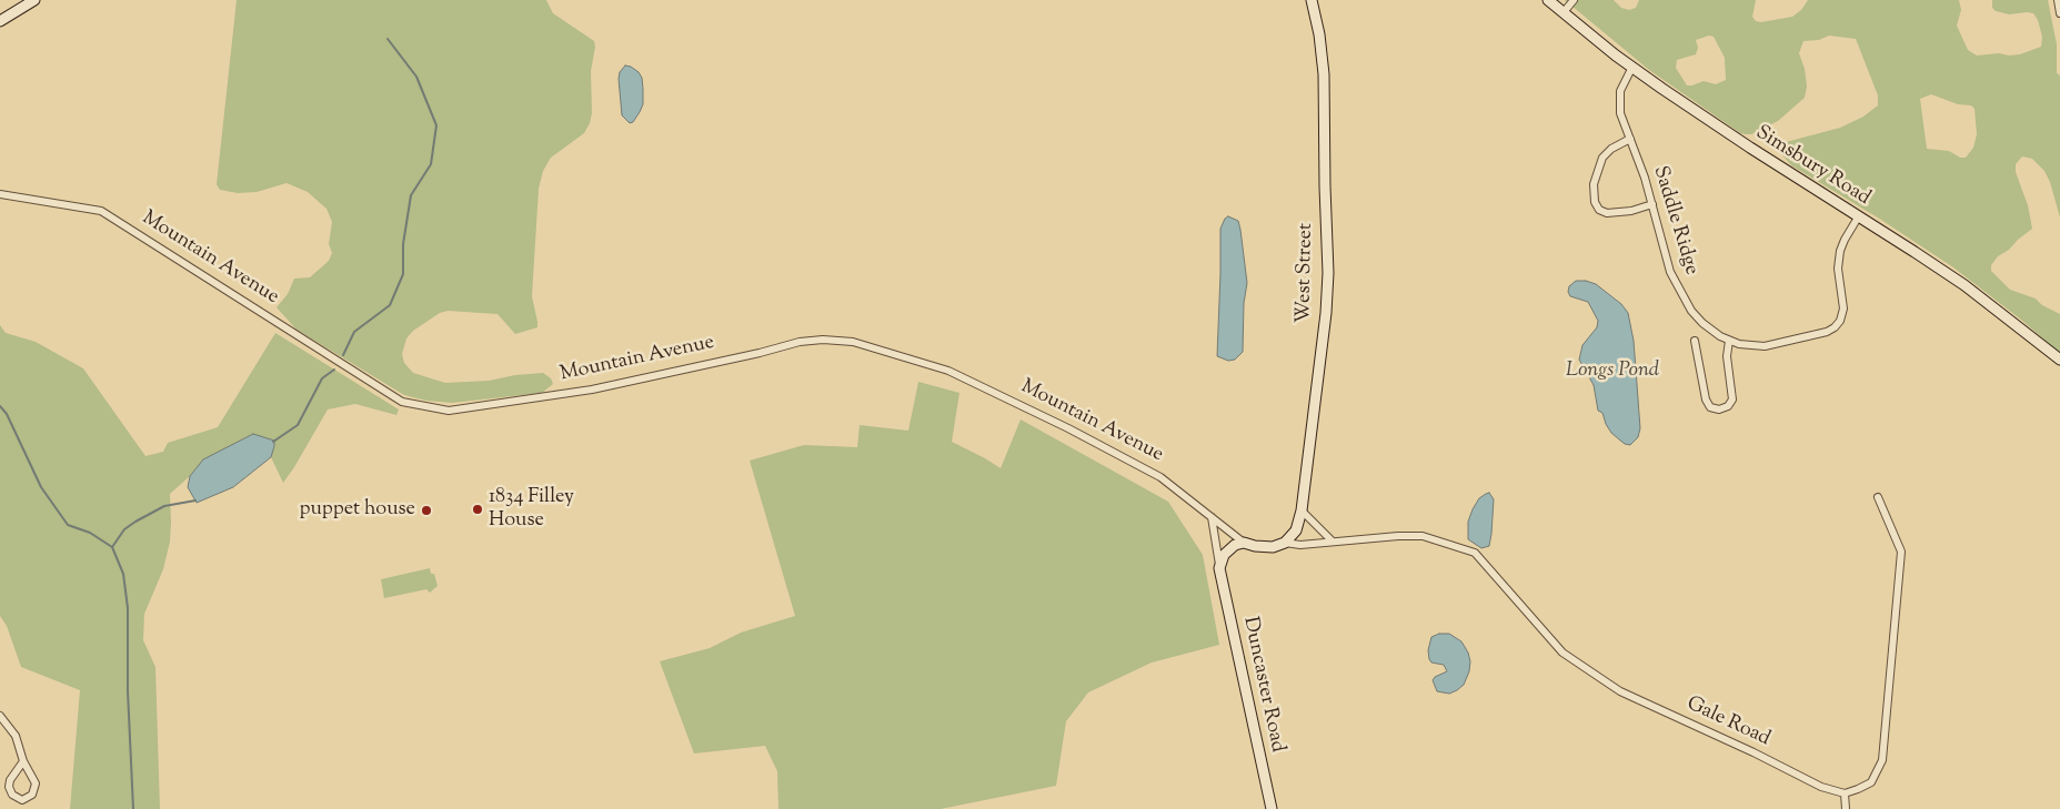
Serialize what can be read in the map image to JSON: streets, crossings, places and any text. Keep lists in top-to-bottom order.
{
  "streets": {
    "street": [
      "Simsbury Road",
      "Saddle Ridge",
      "Mountain Avenue",
      "West Street",
      "Duncaster Road",
      "Gale Road"
    ]
  },
  "crossings": [
    ["Simsbury Road", "Saddle Ridge"],
    ["Mountain Avenue", "West Street"],
    ["Mountain Avenue", "Duncaster Road"],
    ["Mountain Avenue", "Gale Road"],
    ["West Street", "Gale Road"]
  ],
  "water": ["Longs Pond"],
  "places": ["1834 Filley House", "puppet house"]
}
